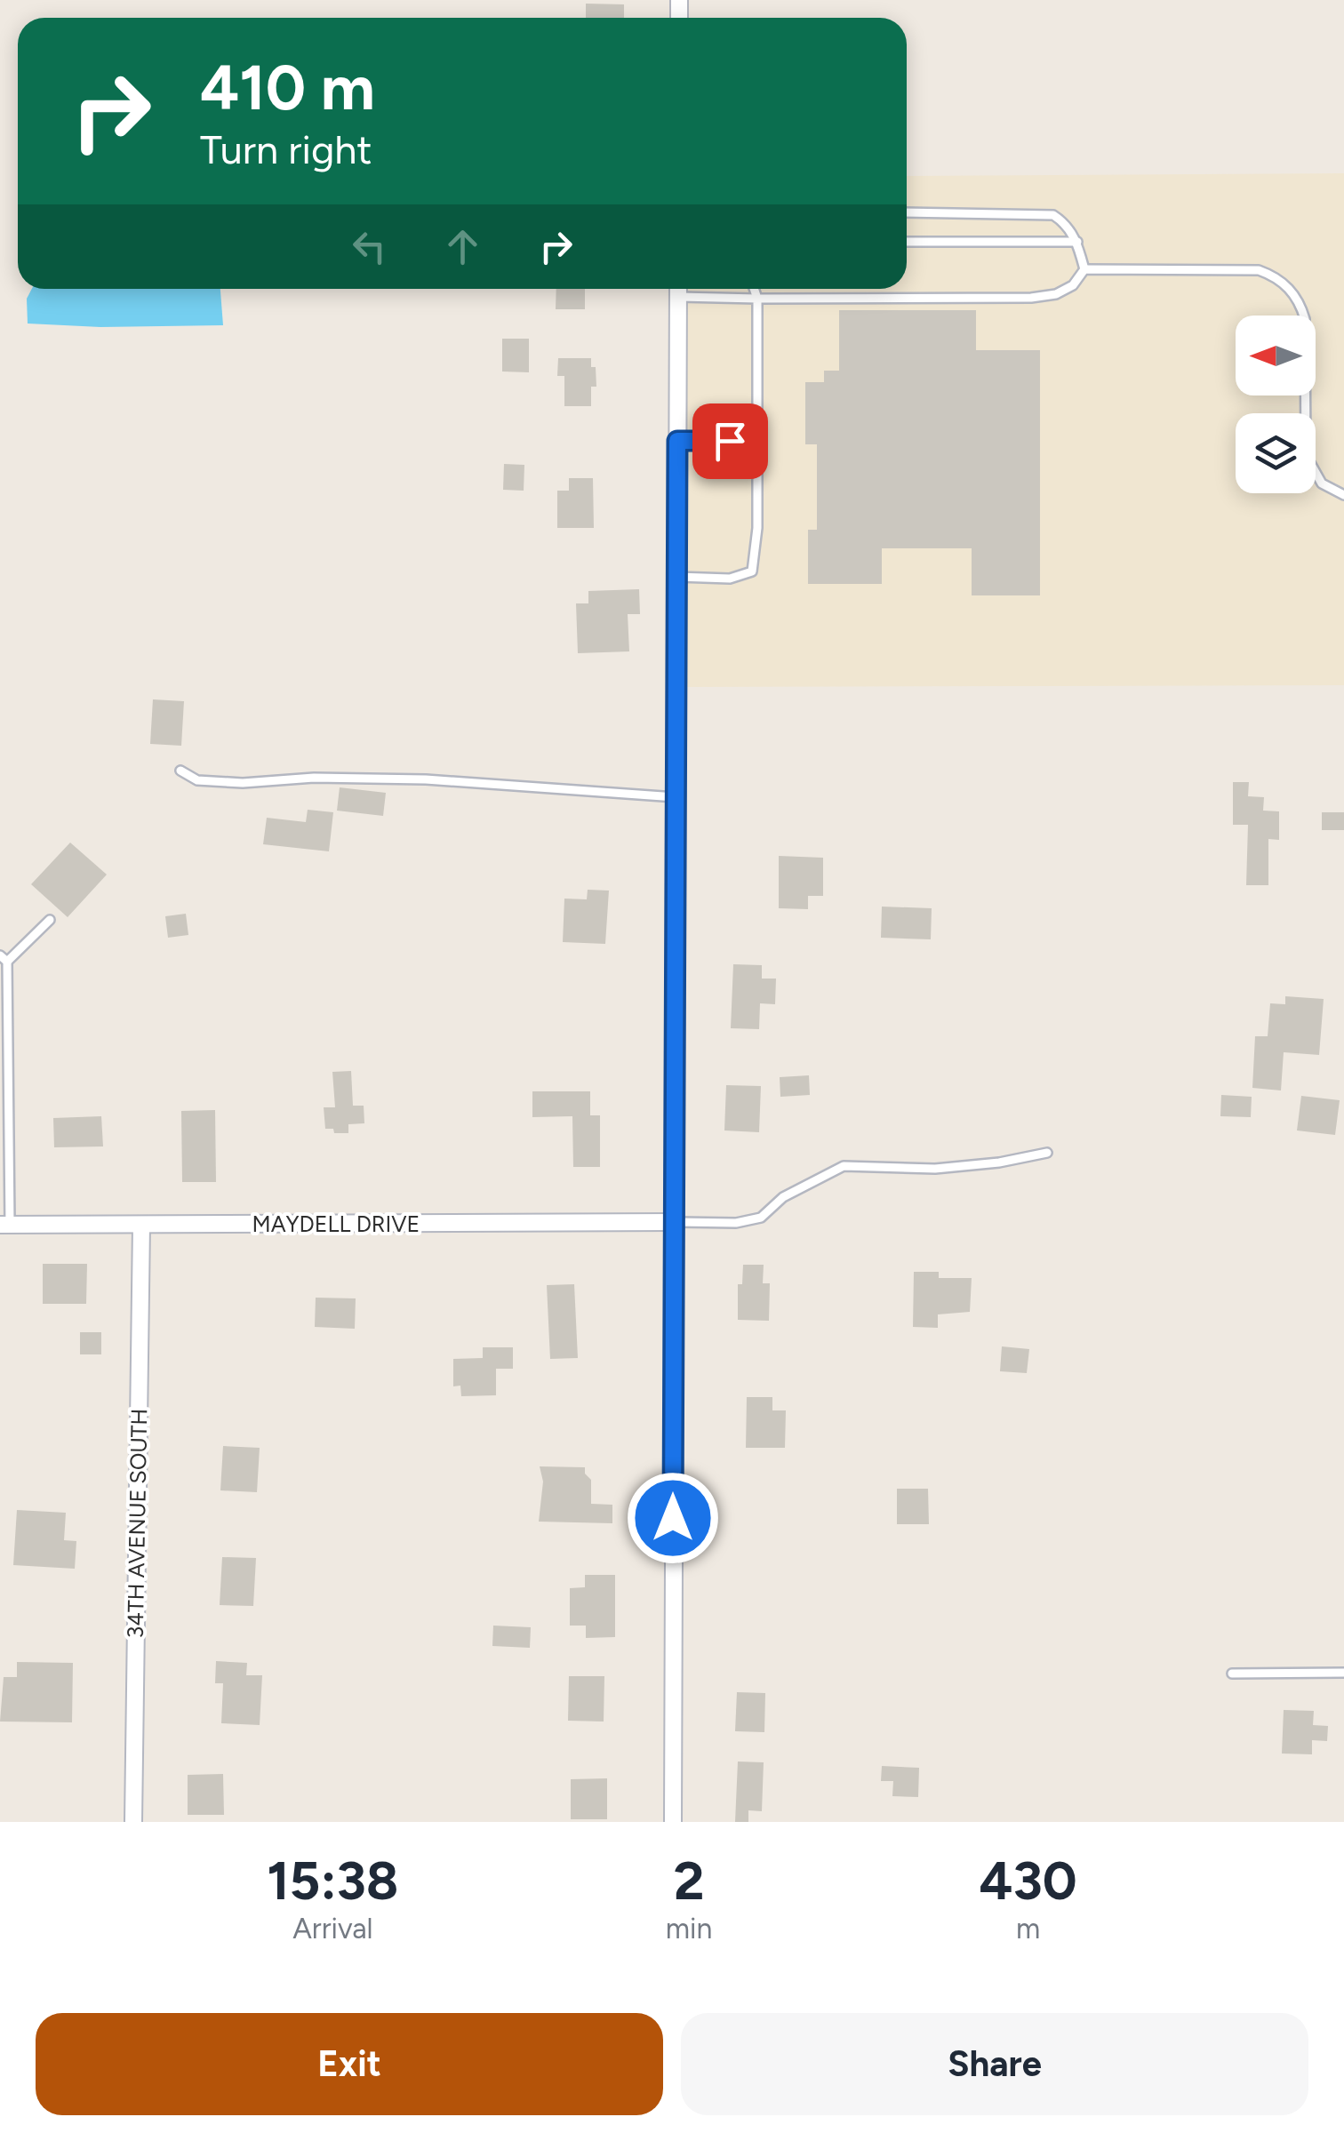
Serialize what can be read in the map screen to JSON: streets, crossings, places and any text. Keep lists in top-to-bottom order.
{
  "streets": {
    "street": ["MAYDELL DRIVE", "34TH AVENUE SOUTH"]
  },
  "crossings": [
    ["MAYDELL DRIVE", "34TH AVENUE SOUTH"]
  ],
  "north": "left",
  "page": {
    "turn": ["410 m", "Turn right"],
    "eta": [
      "15:38",
      "Arrival",
      "2",
      "min",
      "430",
      "m"
    ],
    "buttons": ["Exit", "Share"]
  }
}
